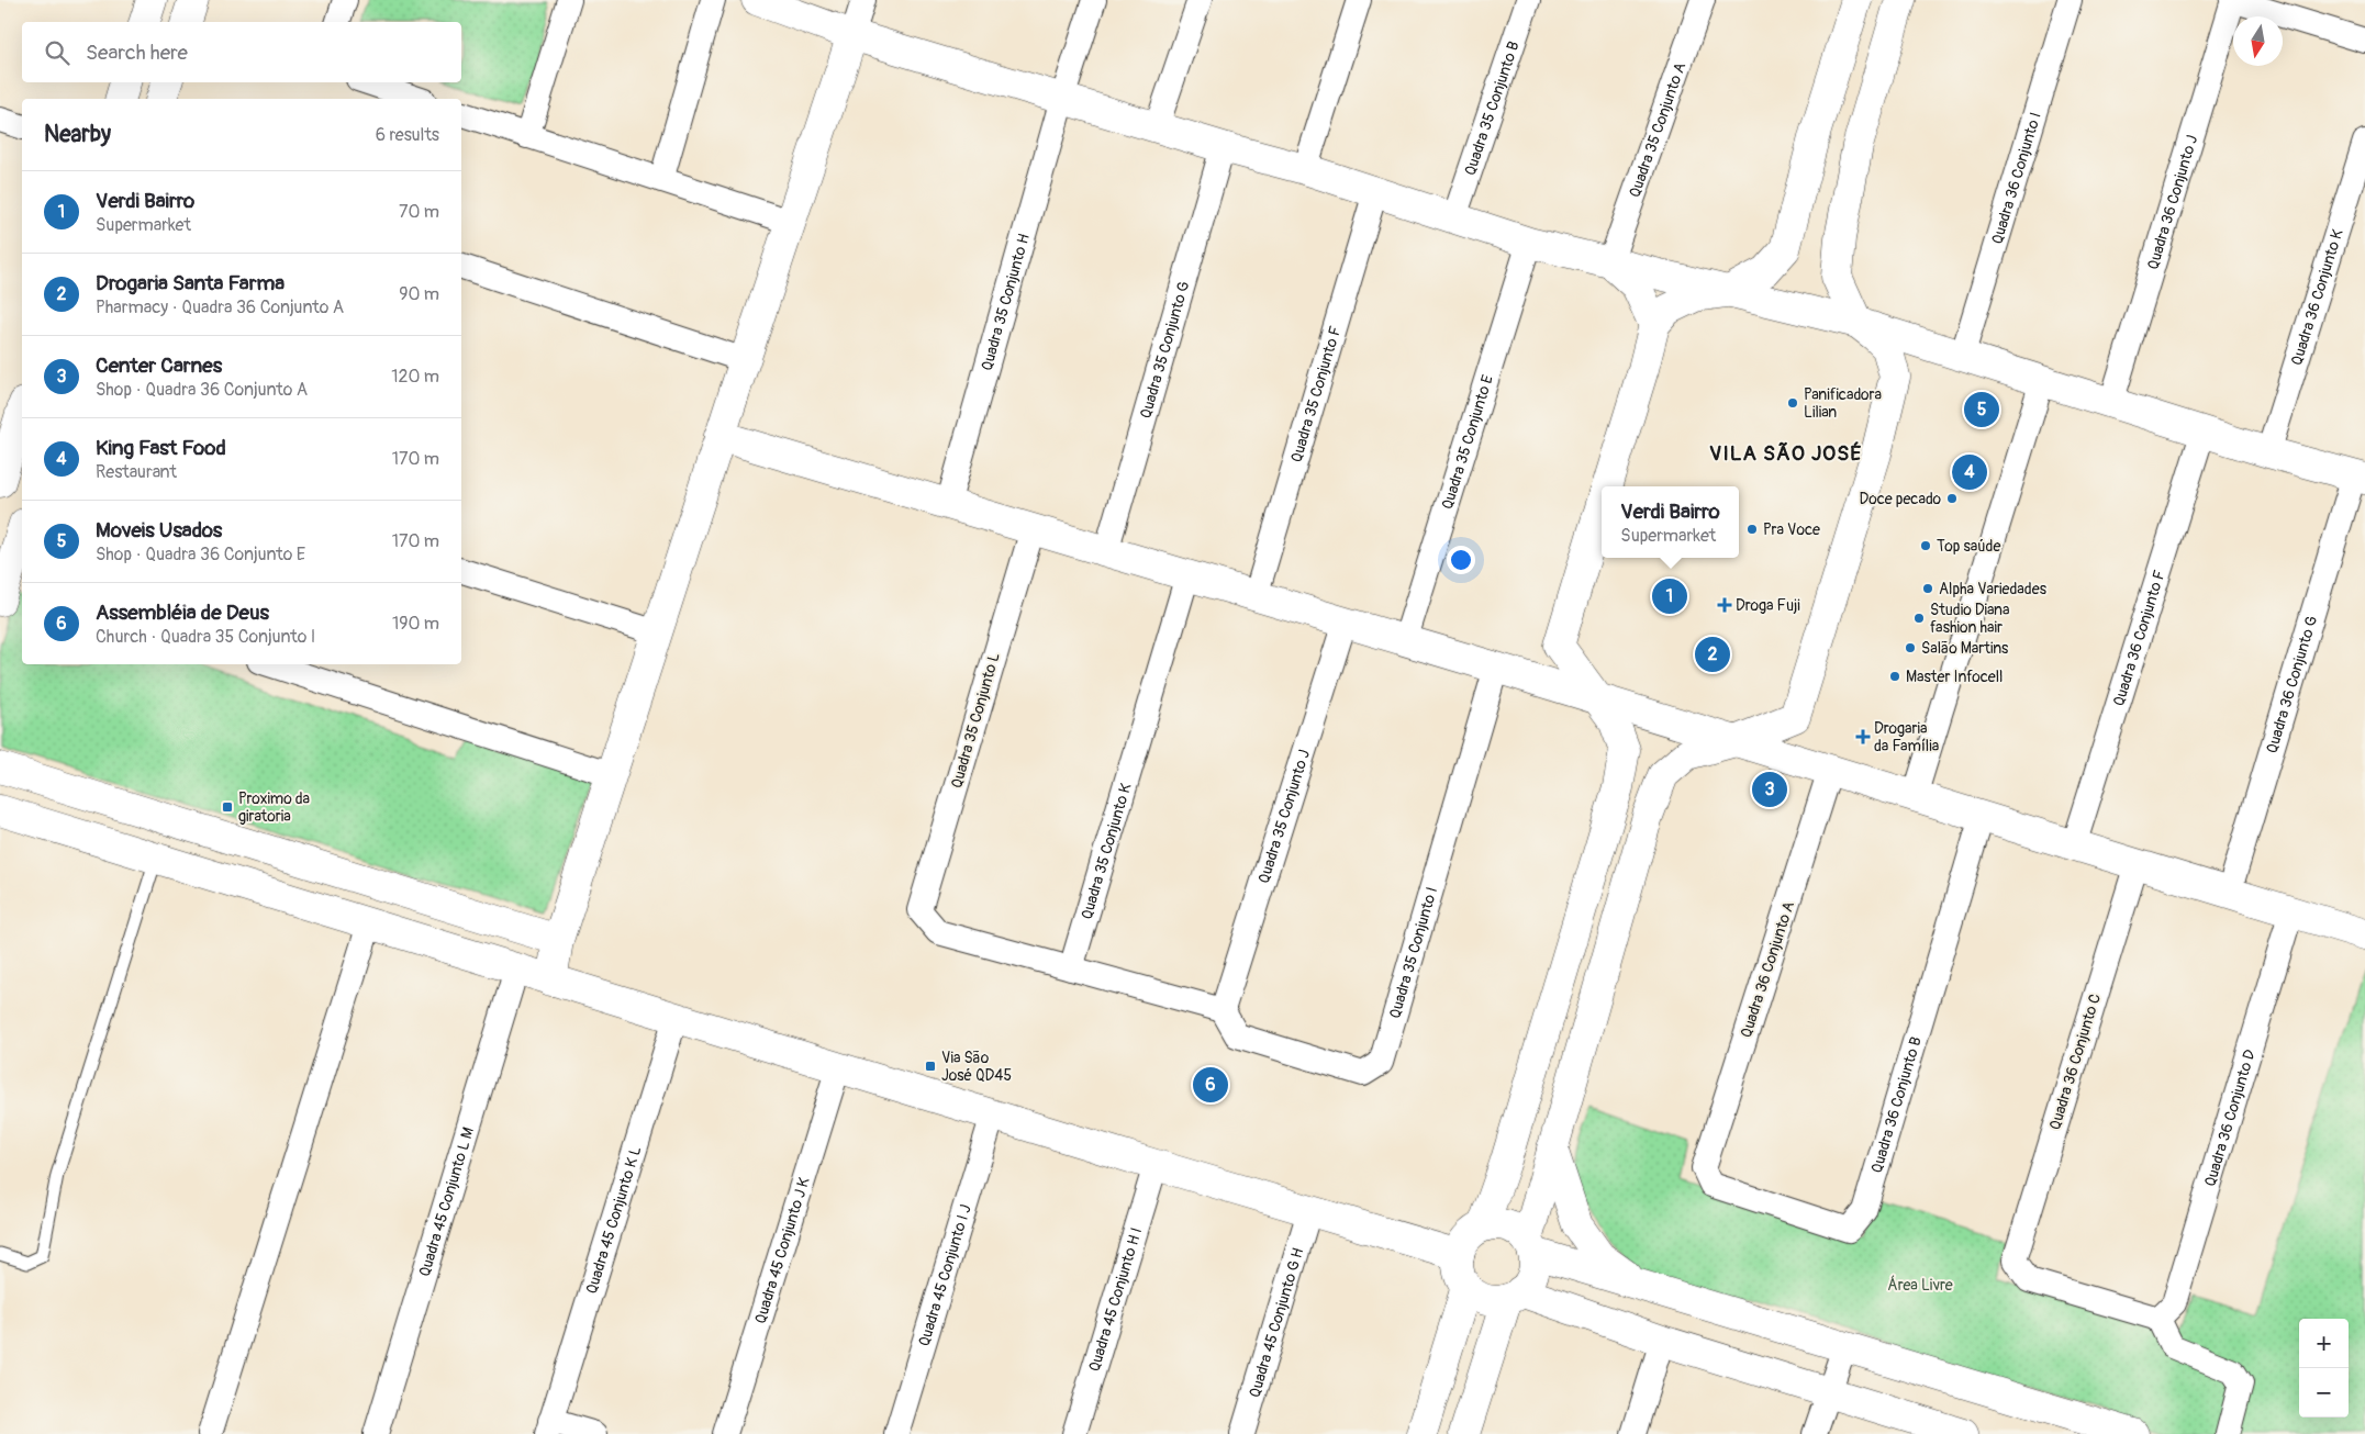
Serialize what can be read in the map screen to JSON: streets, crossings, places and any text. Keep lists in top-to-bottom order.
{
  "streets": {
    "street": [
      "Quadra 35 Conjunto B",
      "Quadra 35 Conjunto A",
      "Quadra 36 Conjunto I",
      "Quadra 36 Conjunto J",
      "Quadra 36 Conjunto K",
      "Quadra 35 Conjunto H",
      "Quadra 35 Conjunto G",
      "Quadra 35 Conjunto F",
      "Quadra 35 Conjunto E",
      "Quadra 36 Conjunto F",
      "Quadra 36 Conjunto G",
      "Quadra 35 Conjunto L",
      "Quadra 35 Conjunto J",
      "Quadra 35 Conjunto K",
      "Quadra 35 Conjunto I",
      "Quadra 36 Conjunto A",
      "Quadra 36 Conjunto C",
      "Quadra 36 Conjunto B",
      "Quadra 36 Conjunto D",
      "Quadra 45 Conjunto L M",
      "Quadra 45 Conjunto K L",
      "Quadra 45 Conjunto J K",
      "Quadra 45 Conjunto I J",
      "Quadra 45 Conjunto H I",
      "Quadra 45 Conjunto G H"
    ]
  },
  "crossings": [
    ["Quadra 35 Conjunto L", "Quadra 35 Conjunto K"],
    ["Quadra 35 Conjunto J", "Quadra 35 Conjunto I"],
    ["Quadra 36 Conjunto A", "Quadra 36 Conjunto B"],
    ["Quadra 36 Conjunto C", "Quadra 36 Conjunto D"]
  ],
  "districts": ["VILA SÃO JOSÉ"],
  "parks": ["Área Livre"],
  "places": {
    "other": [
      "Panificadora Lilian",
      "Doce pecado",
      "Pra Voce",
      "Top saúde",
      "Alpha Variedades",
      "Studio Diana fashion hair",
      "Salão Martins",
      "Master Infocell"
    ],
    "health": ["Droga Fuji", "Drogaria da Família"],
    "transit": ["Proximo da giratoria", "Via São José QD45"]
  },
  "north": "bottom",
  "page": {
    "search": "Search here",
    "heading": ["Nearby", "6 results"],
    "list": [
      {
        "mark": "1",
        "name": "Verdi Bairro",
        "note": "Supermarket",
        "value": "70 m"
      },
      {
        "mark": "2",
        "name": "Drogaria Santa Farma",
        "note": "Pharmacy · Quadra 36 Conjunto A",
        "value": "90 m"
      },
      {
        "mark": "3",
        "name": "Center Carnes",
        "note": "Shop · Quadra 36 Conjunto A",
        "value": "120 m"
      },
      {
        "mark": "4",
        "name": "King Fast Food",
        "note": "Restaurant",
        "value": "170 m"
      },
      {
        "mark": "5",
        "name": "Moveis Usados",
        "note": "Shop · Quadra 36 Conjunto E",
        "value": "170 m"
      },
      {
        "mark": "6",
        "name": "Assembléia de Deus",
        "note": "Church · Quadra 35 Conjunto I",
        "value": "190 m"
      }
    ],
    "pins": [
      "5",
      "4",
      "1",
      "2",
      "3",
      "6"
    ],
    "popup": ["Verdi Bairro", "Supermarket"],
    "map_buttons": ["+", "−"]
  }
}
